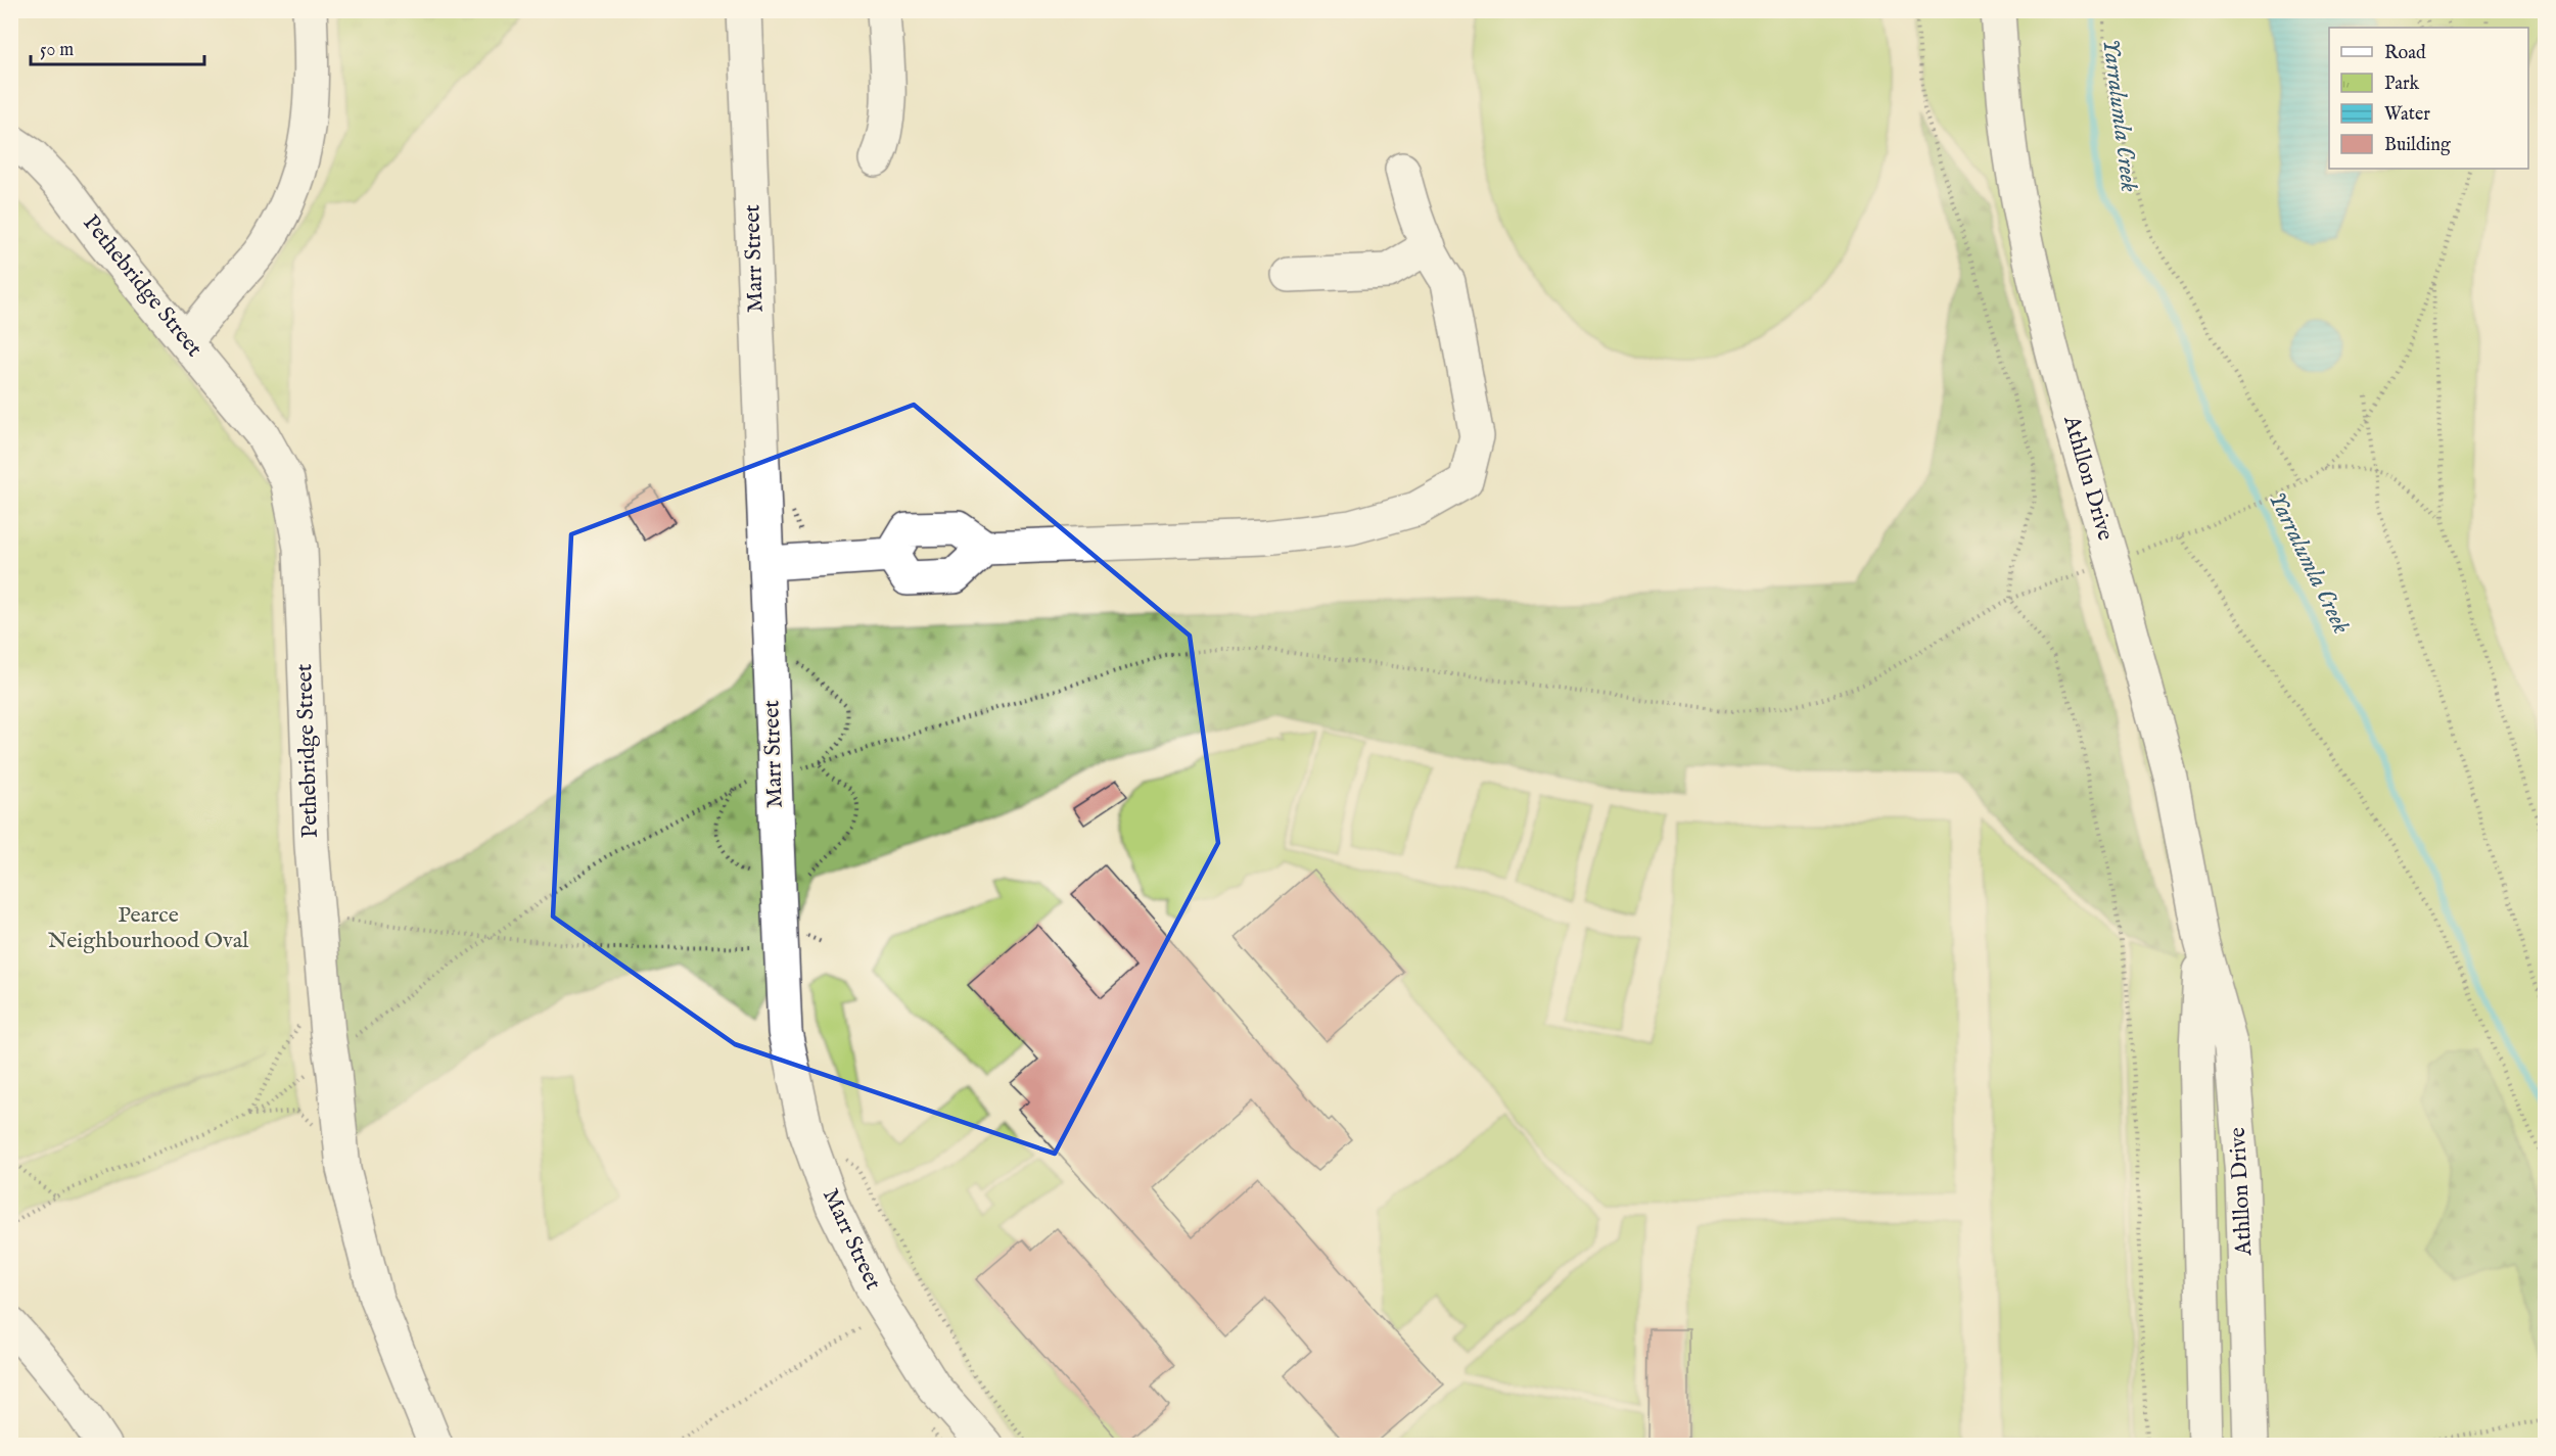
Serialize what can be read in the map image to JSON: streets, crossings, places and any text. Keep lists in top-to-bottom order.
{
  "streets": {
    "street": ["Marr Street", "Pethebridge Street", "Athllon Drive"]
  },
  "water": ["Yarralumla Creek"],
  "parks": ["Pearce Neighbourhood Oval"],
  "legend": [
    "Road",
    "Park",
    "Water",
    "Building"
  ],
  "scale_bar": "50 m"
}
